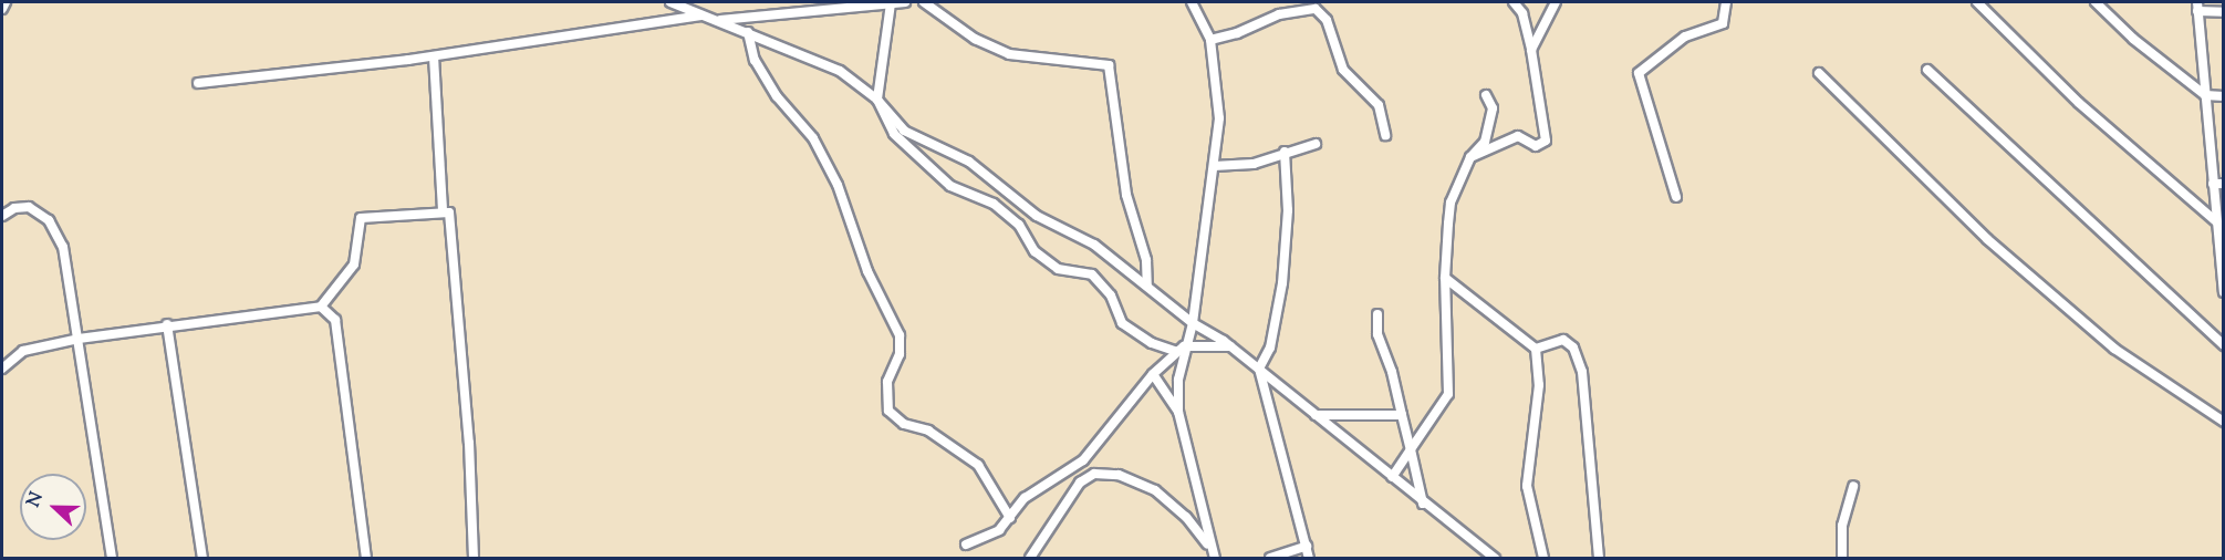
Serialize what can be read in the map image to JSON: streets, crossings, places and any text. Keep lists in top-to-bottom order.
{
  "north": "left"
}
